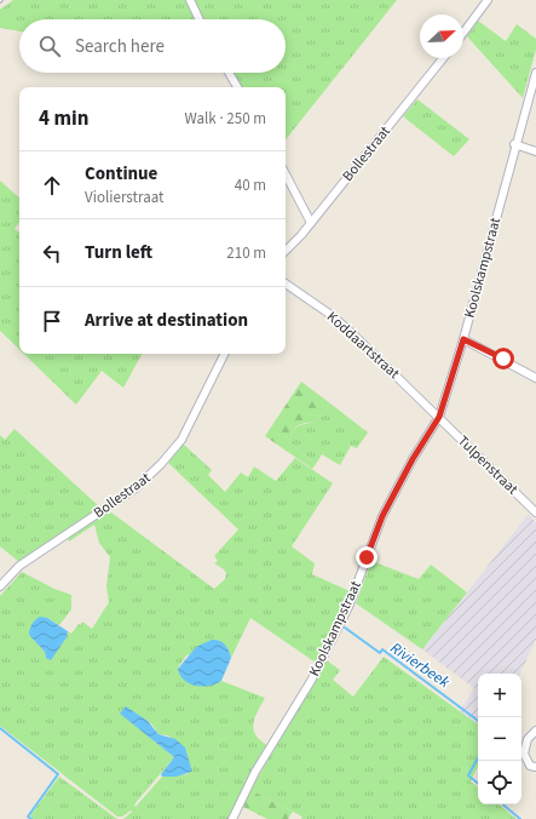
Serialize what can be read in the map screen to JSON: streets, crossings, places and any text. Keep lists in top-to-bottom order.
{
  "streets": {
    "street": [
      "Bollestraat",
      "Koolskampstraat",
      "Koddaartstraat",
      "Tulpenstraat"
    ]
  },
  "crossings": [
    ["Koolskampstraat", "Koddaartstraat"],
    ["Koolskampstraat", "Tulpenstraat"],
    ["Koddaartstraat", "Tulpenstraat"]
  ],
  "water": ["Rivierbeek"],
  "north": "top right",
  "page": {
    "search": "Search here",
    "heading": ["4 min", "Walk · 250 m"],
    "list": [
      ["Continue", "Violierstraat", "40 m"],
      ["Turn left", "210 m"],
      "Arrive at destination"
    ],
    "map_buttons": ["+", "−"]
  }
}
